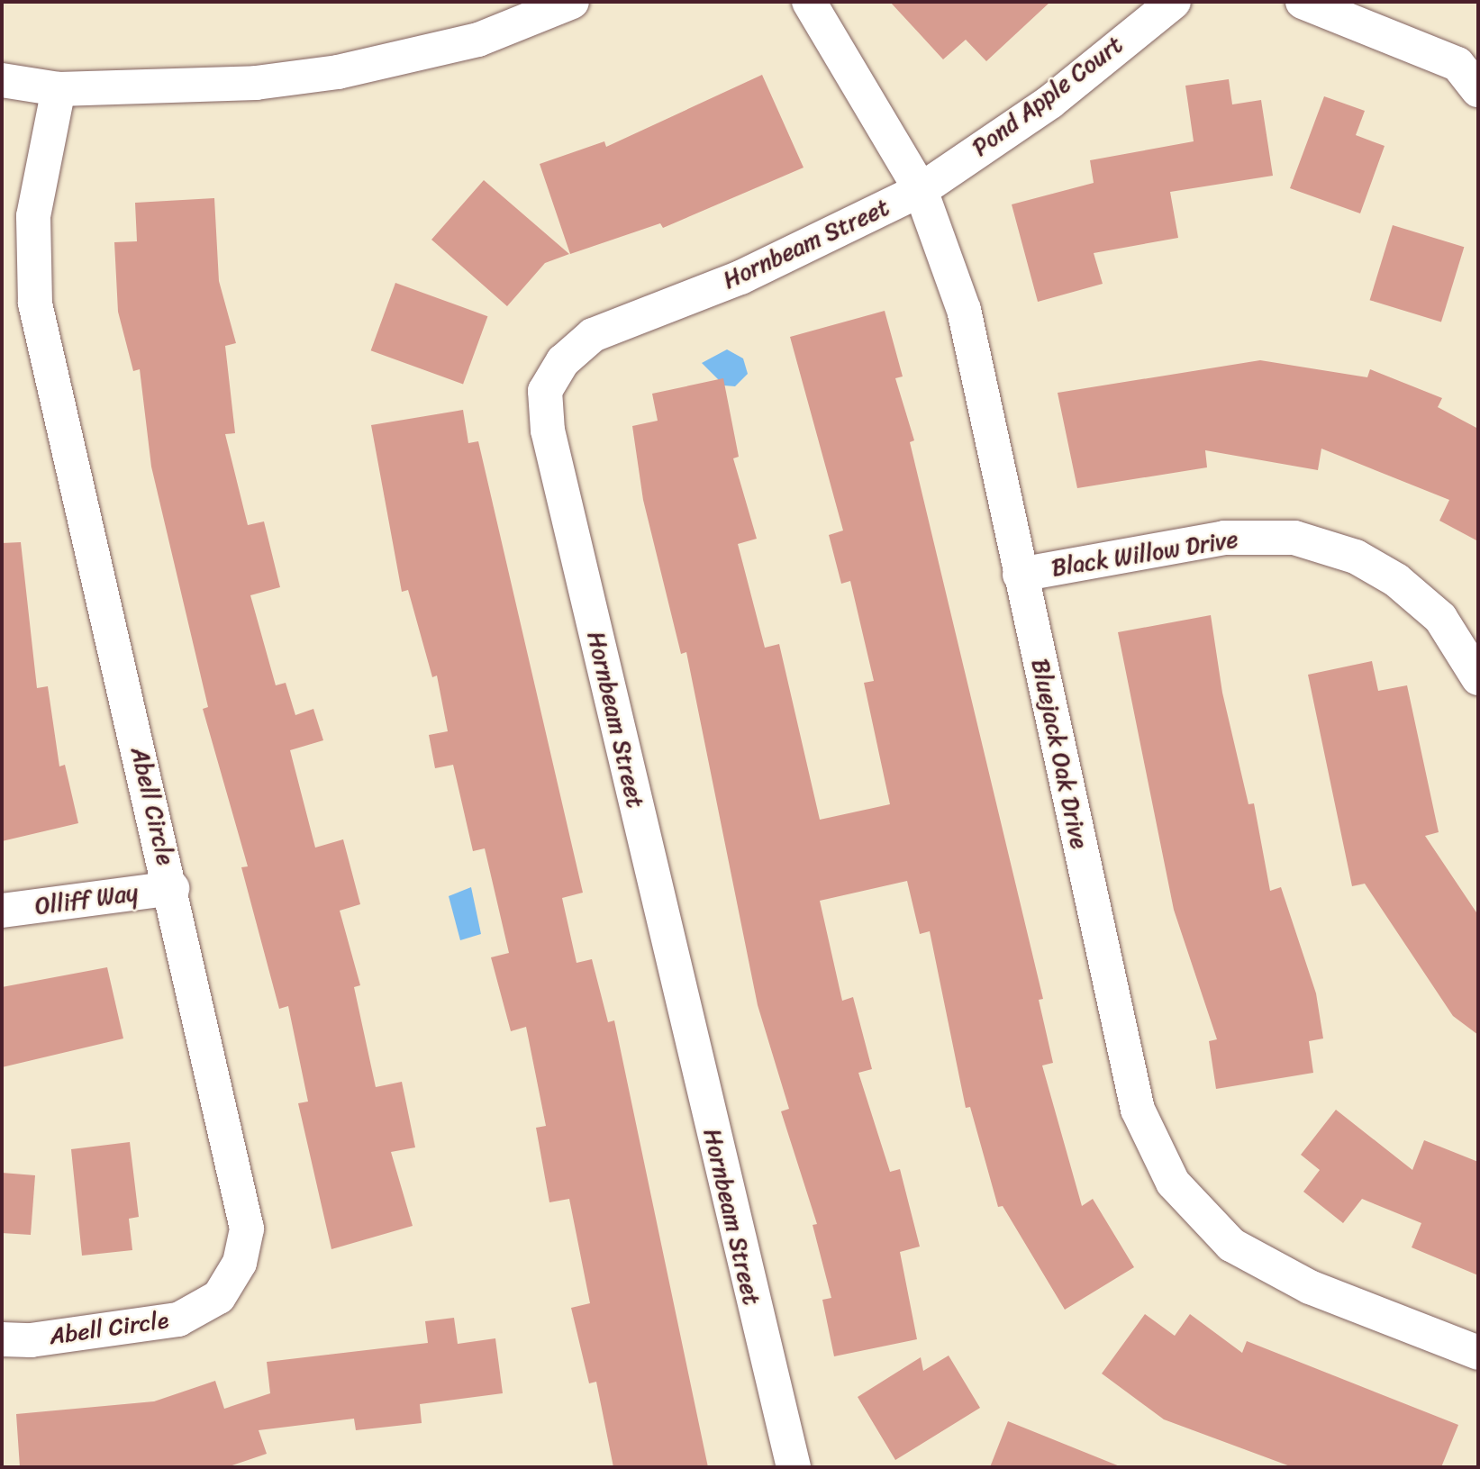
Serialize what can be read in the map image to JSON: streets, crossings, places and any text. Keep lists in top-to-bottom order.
{
  "streets": {
    "street": [
      "Pond Apple Court",
      "Hornbeam Street",
      "Black Willow Drive",
      "Bluejack Oak Drive",
      "Abell Circle",
      "Olliff Way"
    ]
  },
  "crossings": [
    ["Pond Apple Court", "Hornbeam Street"],
    ["Pond Apple Court", "Bluejack Oak Drive"],
    ["Hornbeam Street", "Bluejack Oak Drive"],
    ["Black Willow Drive", "Bluejack Oak Drive"],
    ["Abell Circle", "Olliff Way"]
  ]
}
